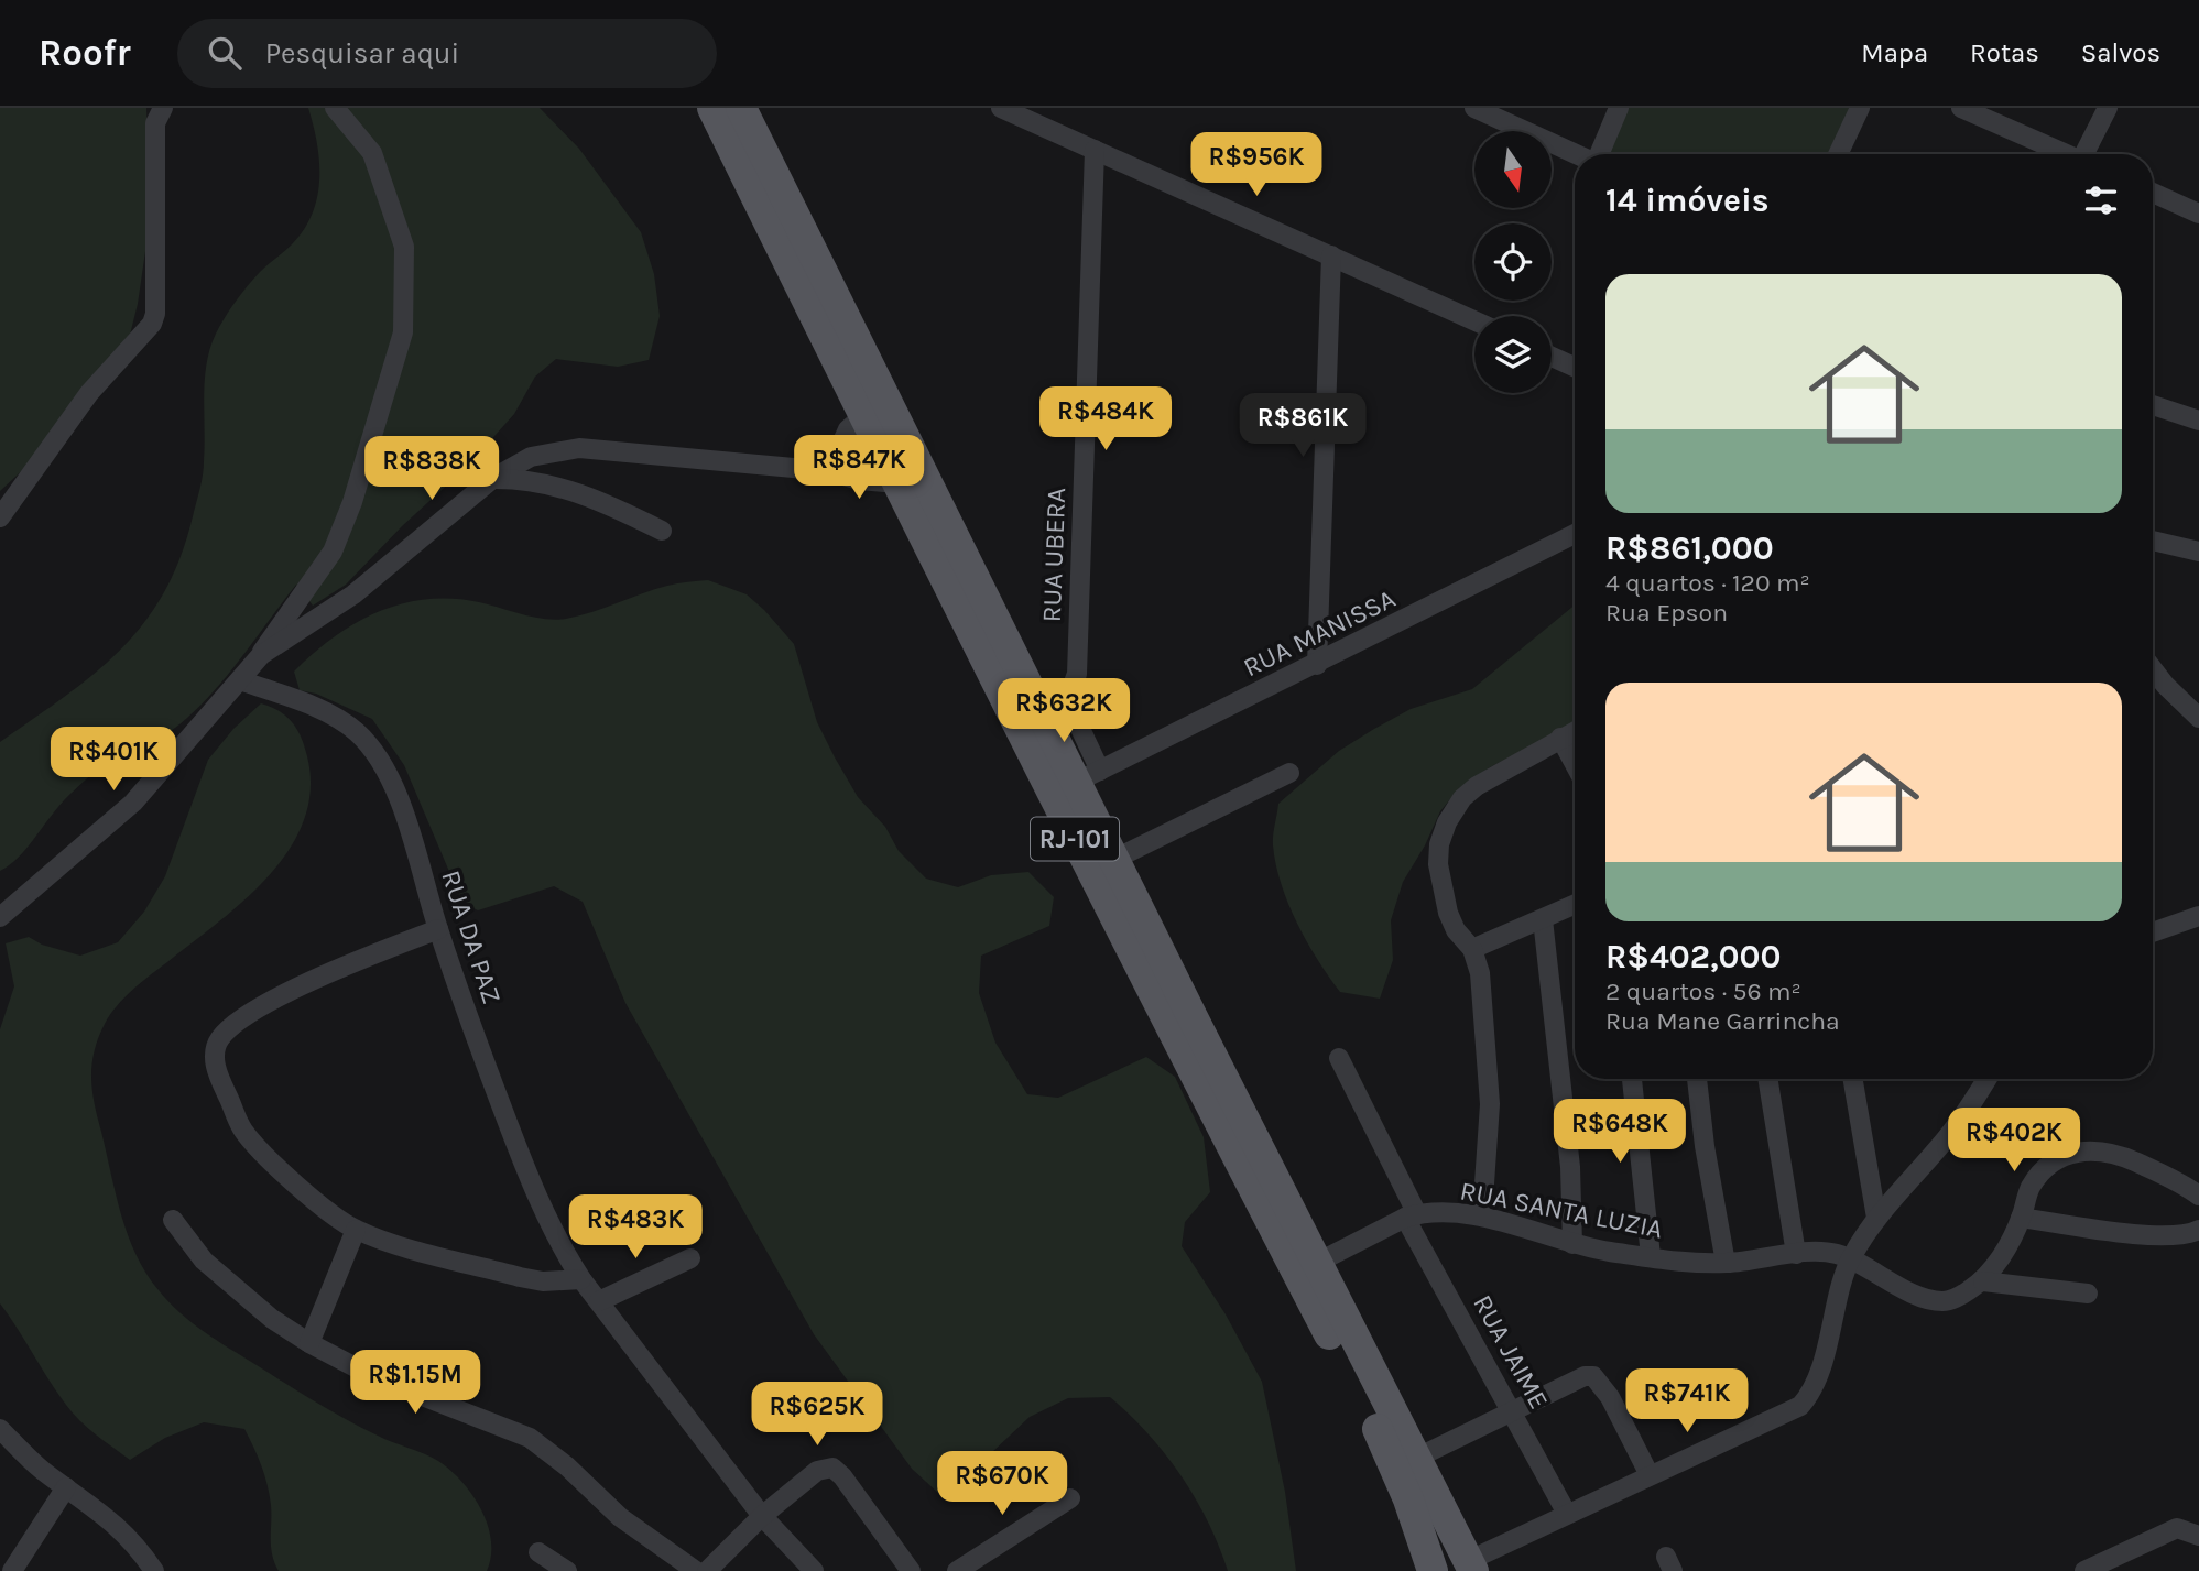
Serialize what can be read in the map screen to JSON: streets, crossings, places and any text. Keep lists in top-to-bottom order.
{
  "streets": {
    "main road": ["RJ-101"],
    "street": [
      "RUA UBERA",
      "RUA MANISSA",
      "RUA DA PAZ",
      "RUA SANTA LUZIA",
      "RUA JAIME"
    ]
  },
  "crossings": [
    ["RUA UBERA", "RJ-101"],
    ["RUA MANISSA", "RJ-101"],
    ["RJ-101", "RUA SANTA LUZIA"],
    ["RUA SANTA LUZIA", "RUA JAIME"]
  ],
  "north": "bottom",
  "page": {
    "header": "Roofr",
    "search": "Pesquisar aqui",
    "nav": ["Mapa", "Rotas", "Salvos"],
    "price": [
      "R$956K",
      "R$484K",
      "R$861K",
      "R$847K",
      "R$838K",
      "R$632K",
      "R$401K",
      "R$648K",
      "R$402K",
      "R$483K",
      "R$1.15M",
      "R$741K",
      "R$625K",
      "R$670K"
    ],
    "heading": "14 imóveis",
    "list": [
      {
        "name": "R$861,000",
        "note": "4 quartos · 120 m² · Rua Epson"
      },
      {
        "name": "R$402,000",
        "note": "2 quartos · 56 m² · Rua Mane Garrincha"
      }
    ]
  }
}
